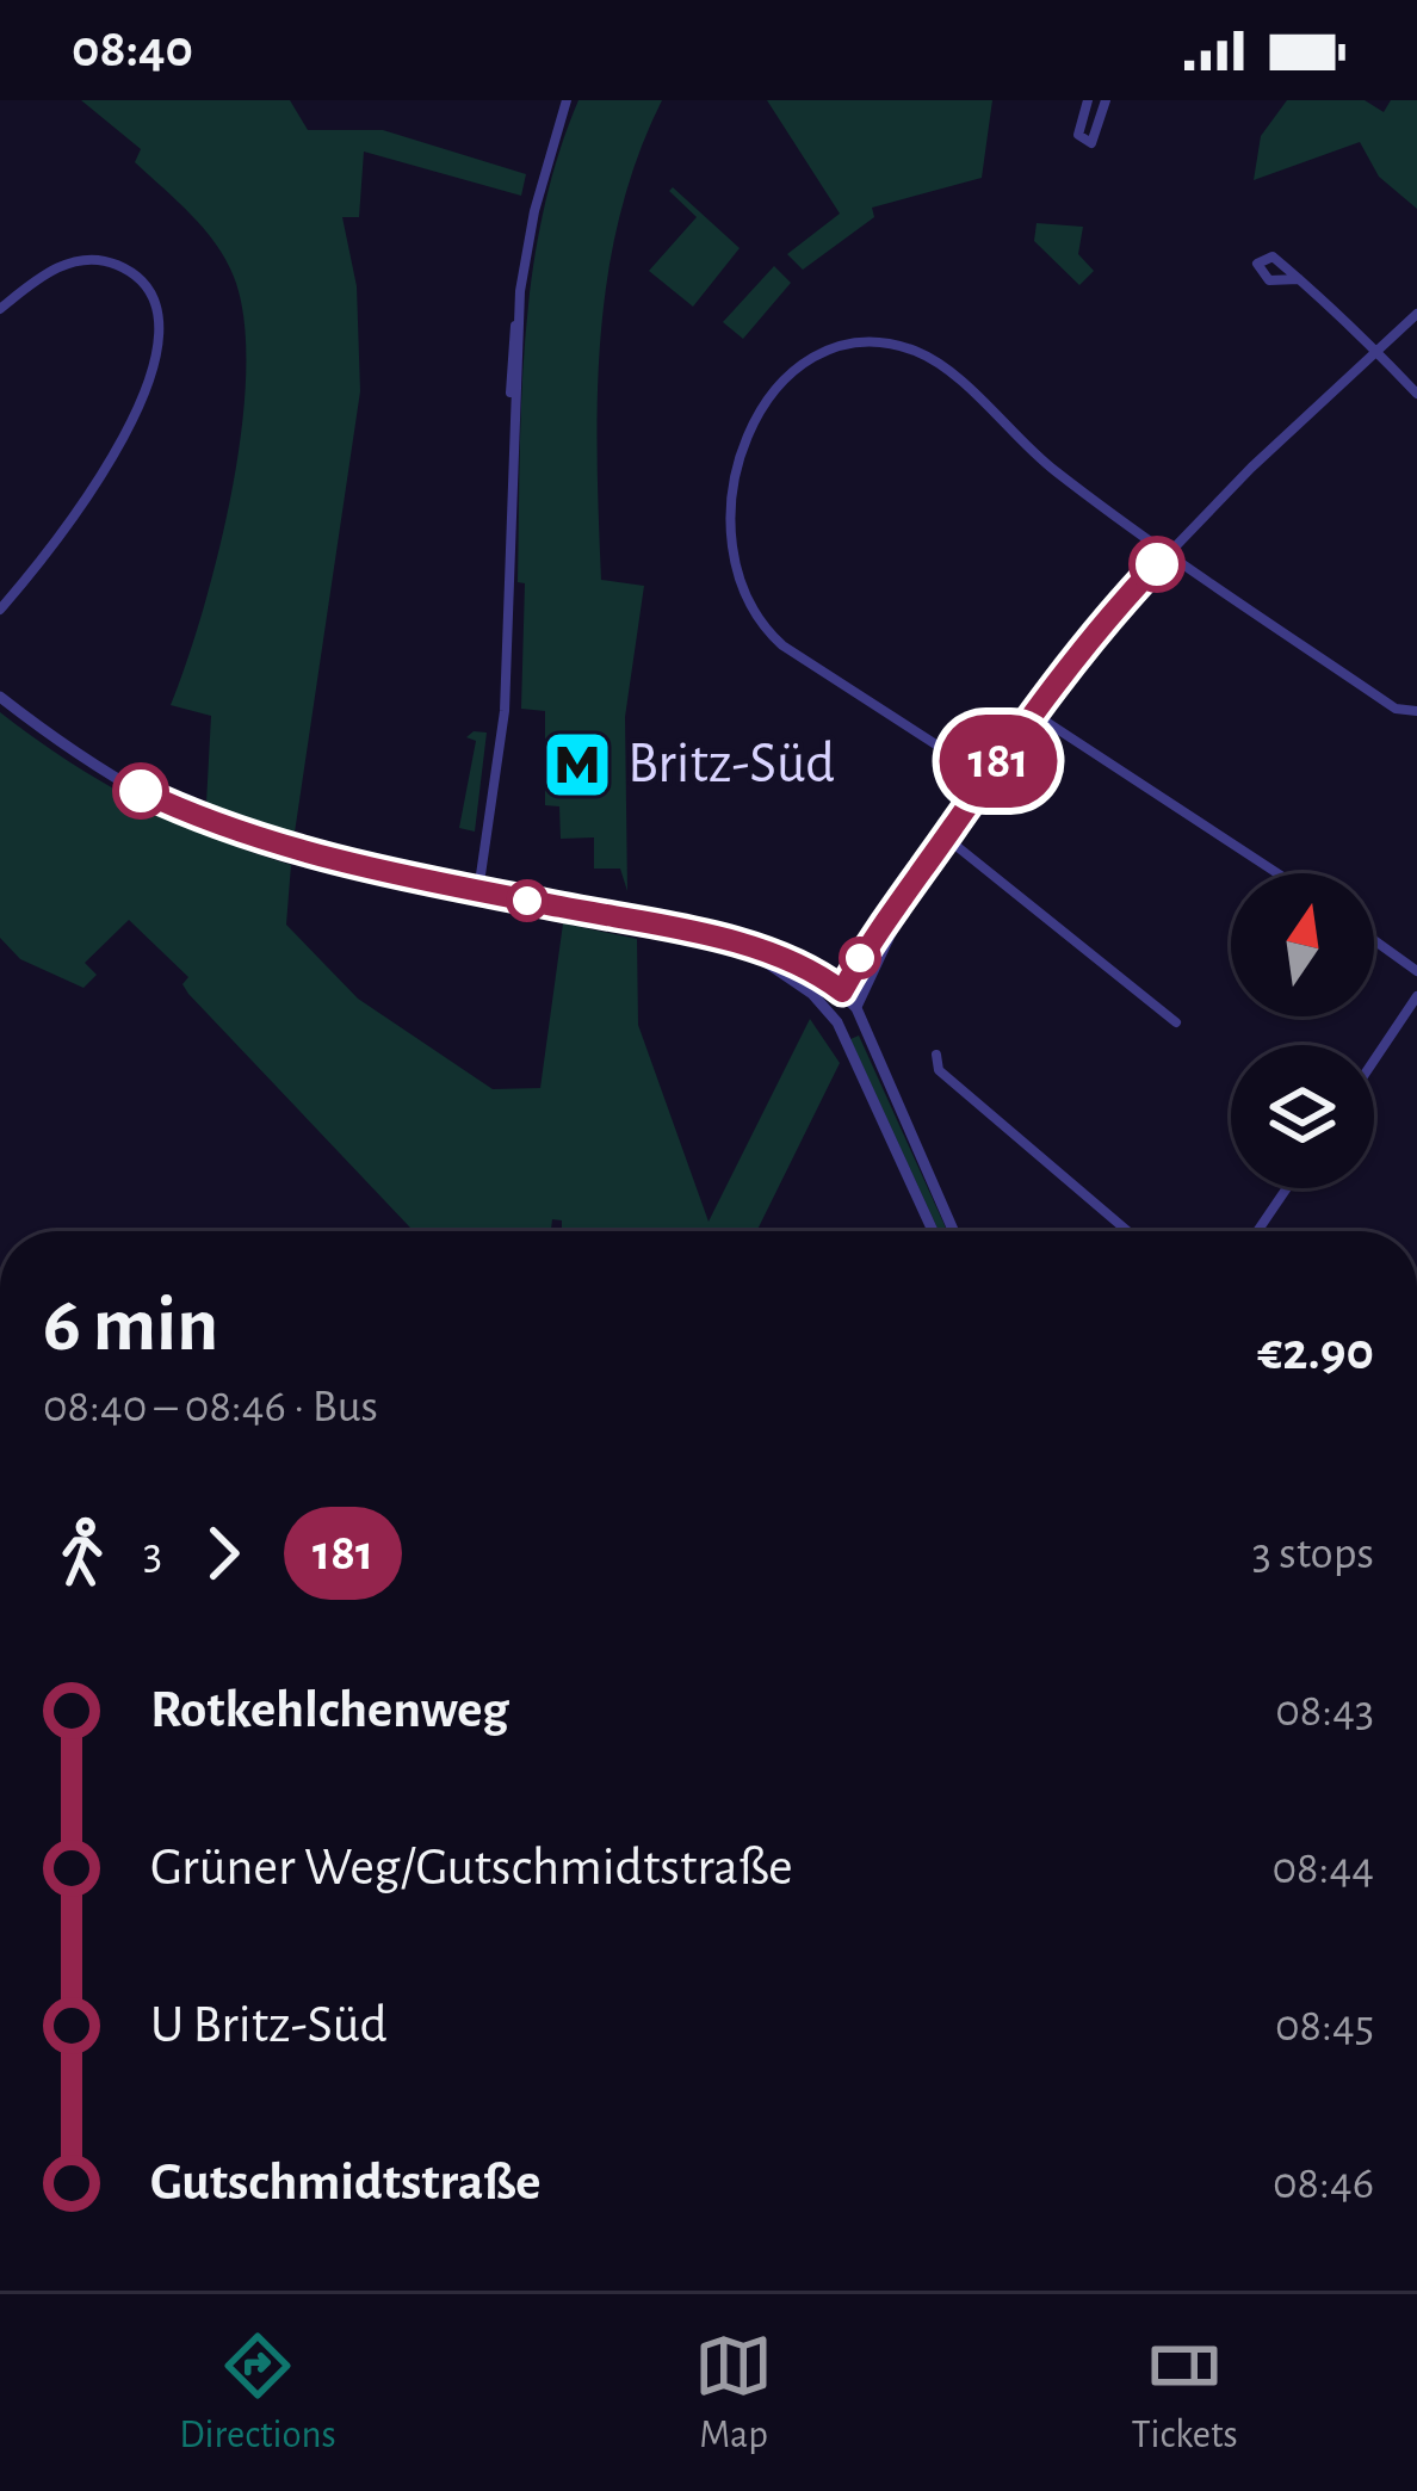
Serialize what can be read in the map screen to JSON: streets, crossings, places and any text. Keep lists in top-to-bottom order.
{
  "places": {
    "metro station": ["Britz-Süd"]
  },
  "lines": ["bus line 181"],
  "north": "top",
  "page": {
    "status": "08:40",
    "on_map": "181",
    "heading": ["6 min", "08:40 – 08:46 · Bus", "€2.90"],
    "legs": ["3", "181", "3 stops"],
    "list": [
      {
        "name": "Rotkehlchenweg",
        "value": "08:43"
      },
      {
        "name": "Grüner Weg/Gutschmidtstraße",
        "value": "08:44"
      },
      {
        "name": "U Britz-Süd",
        "value": "08:45"
      },
      {
        "name": "Gutschmidtstraße",
        "value": "08:46"
      }
    ],
    "tabs": ["Directions", "Map", "Tickets"]
  }
}
